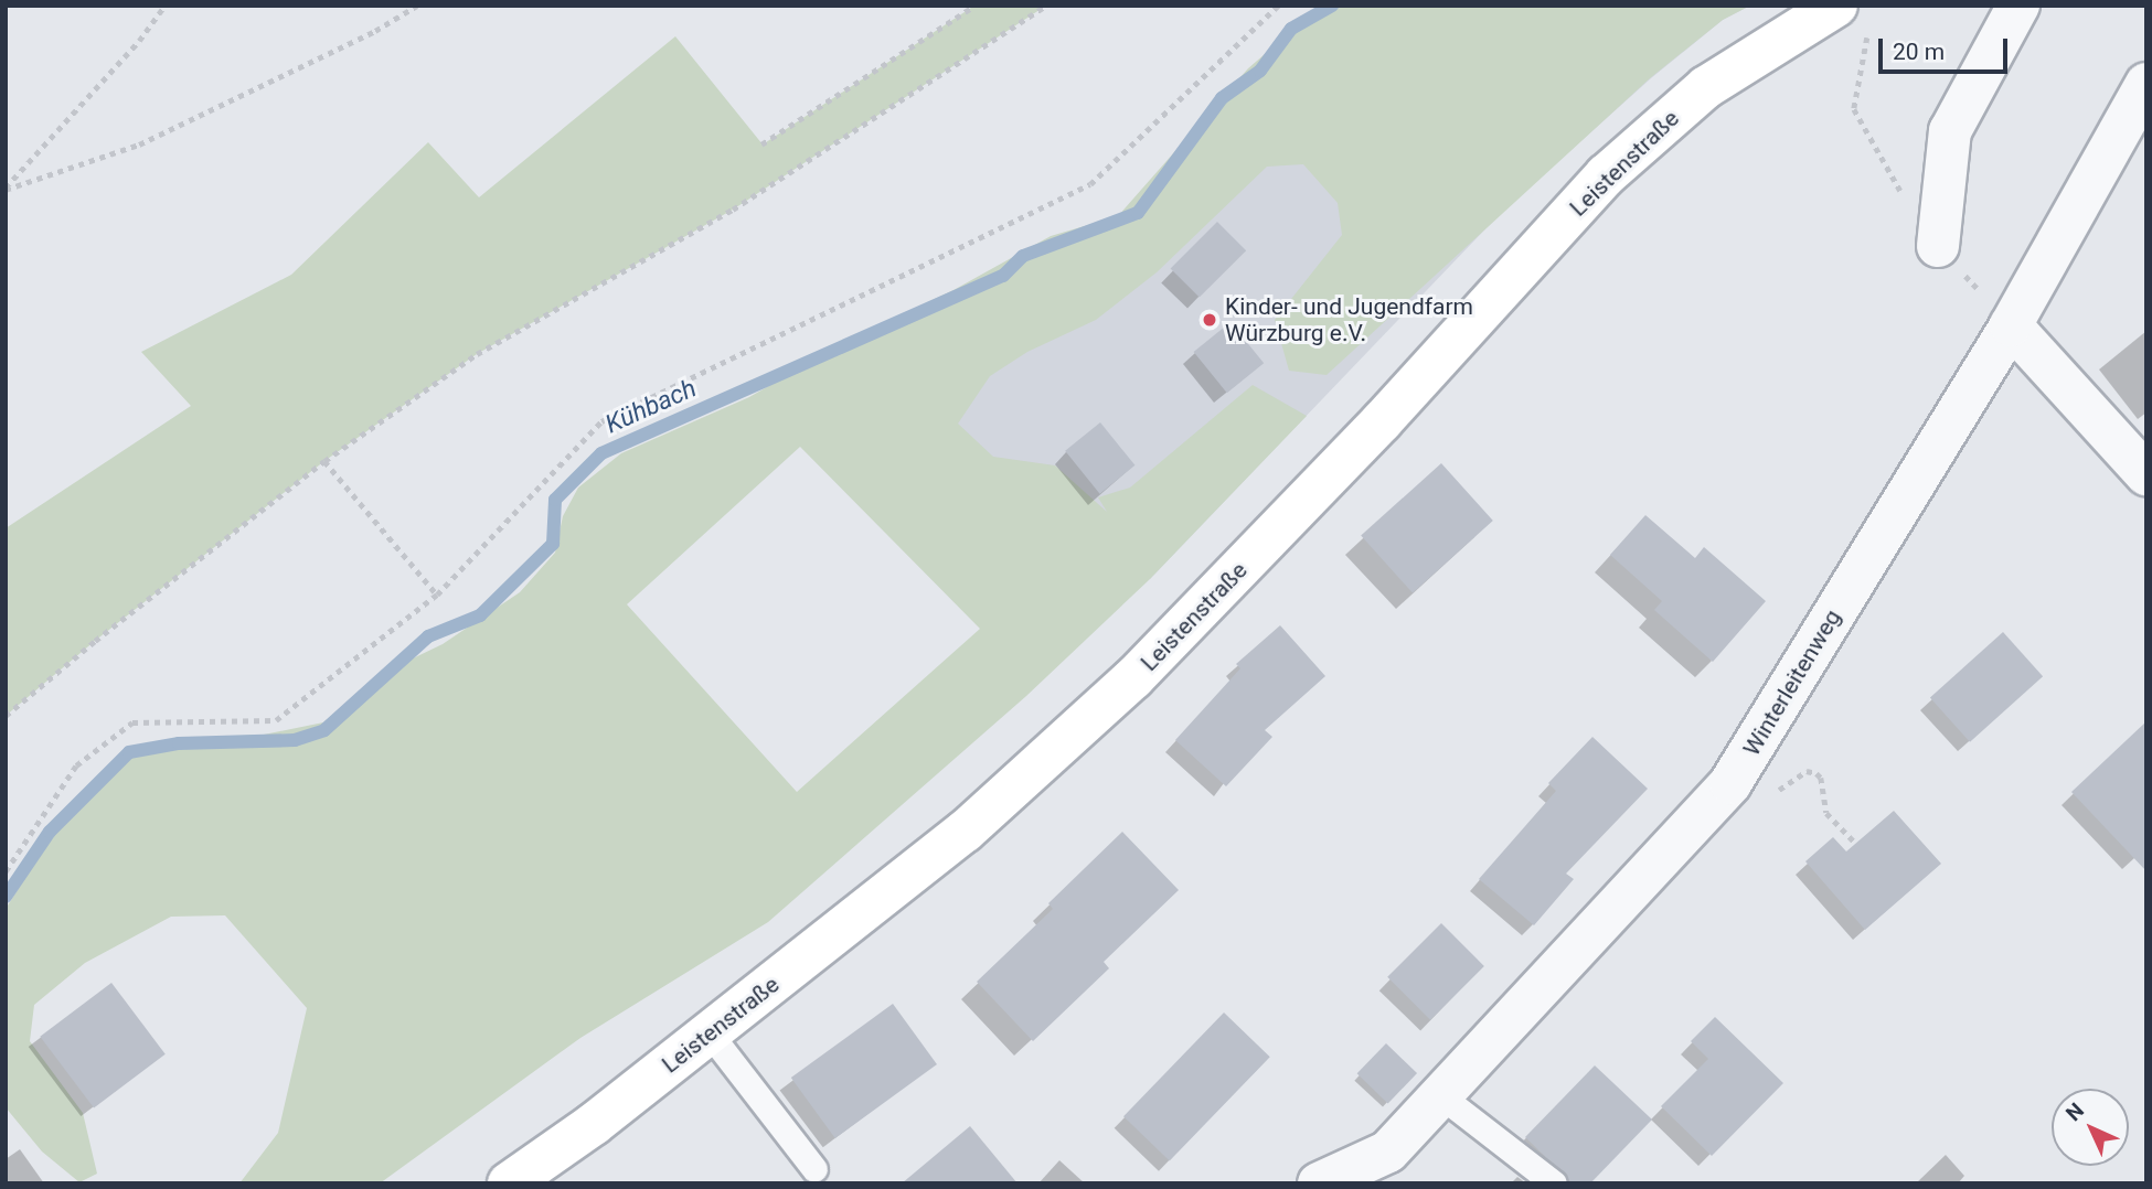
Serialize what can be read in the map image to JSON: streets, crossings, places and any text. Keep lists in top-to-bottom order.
{
  "streets": {
    "main road": ["Leistenstraße"],
    "street": ["Winterleitenweg"]
  },
  "water": ["Kühbach"],
  "places": ["Kinder- und Jugendfarm Würzburg e.V."],
  "scale_bar": "20 m",
  "north": "top left"
}
